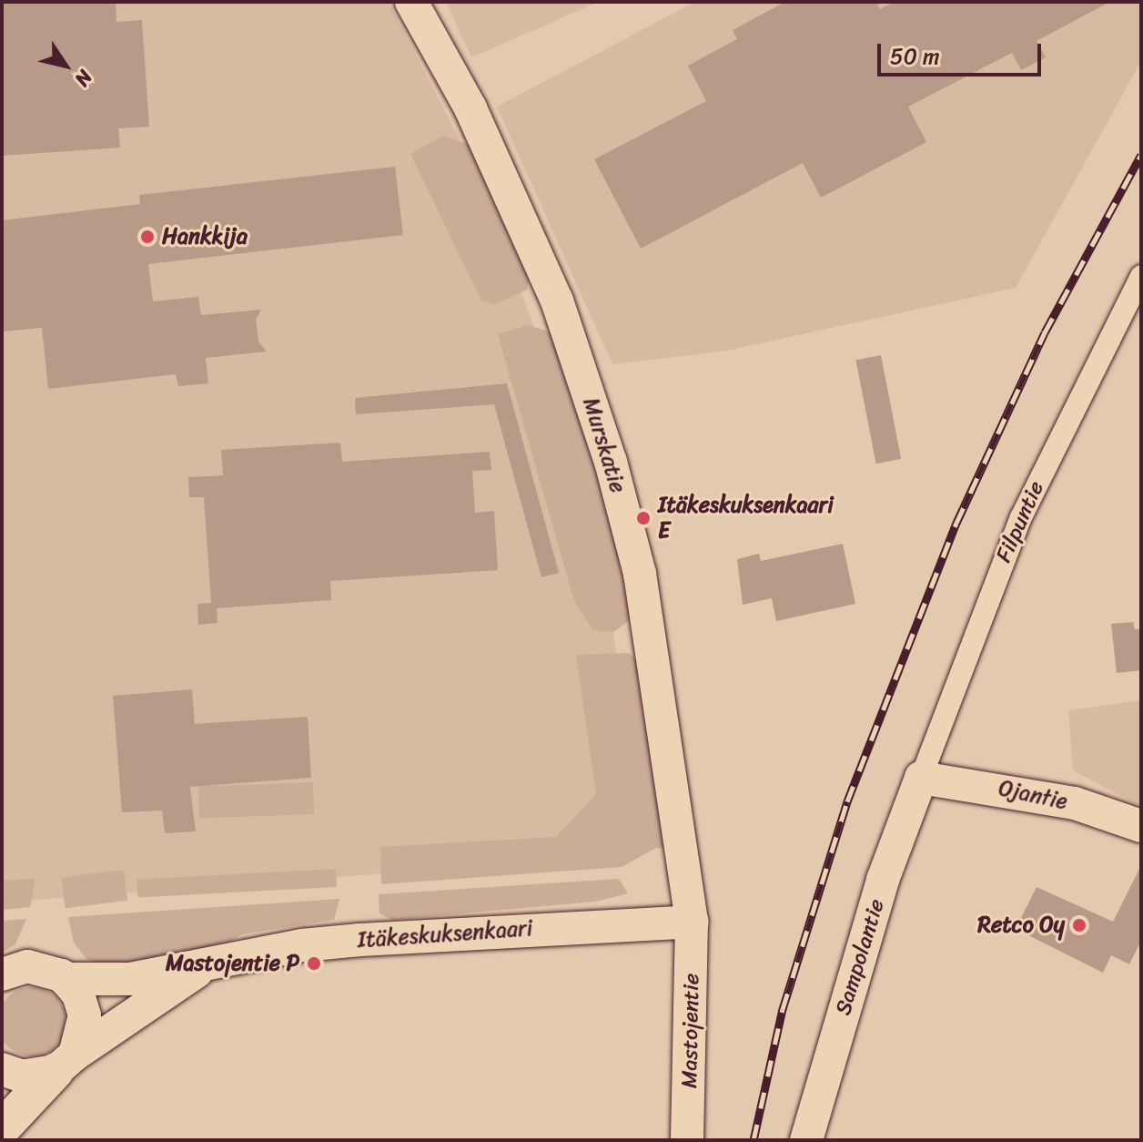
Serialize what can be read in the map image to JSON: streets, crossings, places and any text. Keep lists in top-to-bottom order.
{
  "streets": {
    "street": [
      "Murskatie",
      "Filpuntie",
      "Ojantie",
      "Itäkeskuksenkaari",
      "Sampolantie",
      "Mastojentie"
    ]
  },
  "crossings": [
    ["Murskatie", "Itäkeskuksenkaari"],
    ["Murskatie", "Mastojentie"],
    ["Filpuntie", "Ojantie"],
    ["Filpuntie", "Sampolantie"],
    ["Ojantie", "Sampolantie"],
    ["Itäkeskuksenkaari", "Mastojentie"]
  ],
  "places": [
    "Hankkija",
    "Itäkeskuksenkaari E",
    "Retco Oy",
    "Mastojentie P"
  ],
  "scale_bar": "50 m",
  "north": "bottom right"
}
